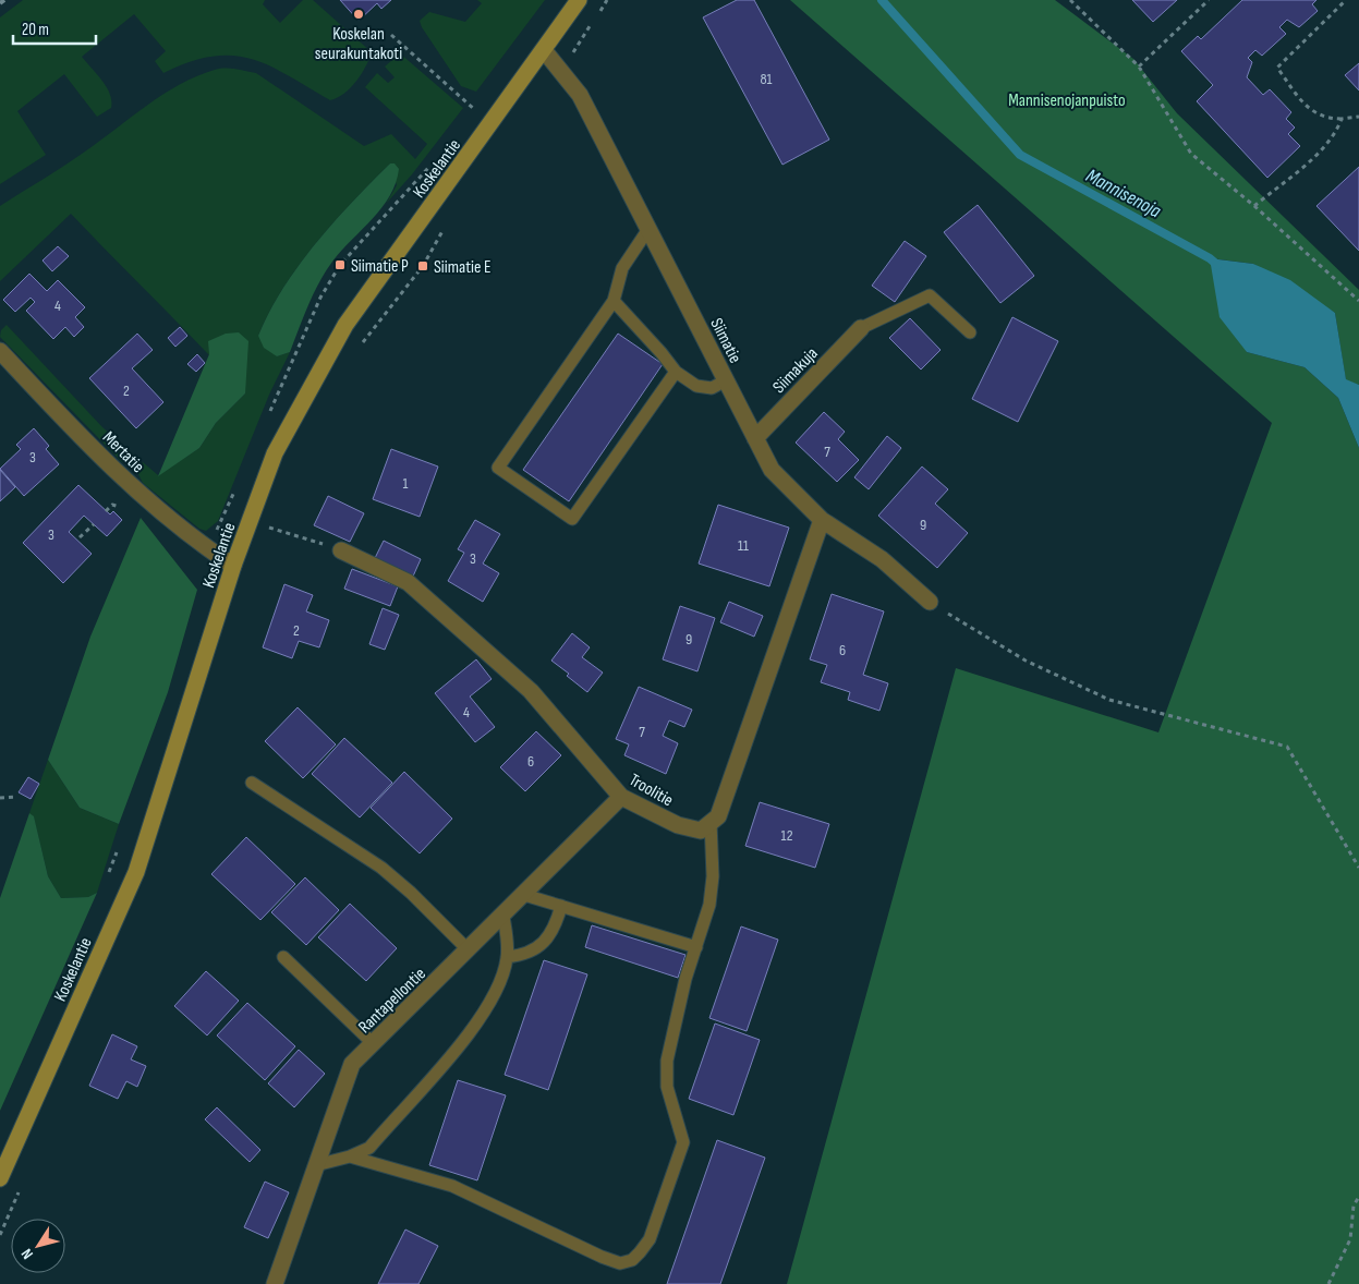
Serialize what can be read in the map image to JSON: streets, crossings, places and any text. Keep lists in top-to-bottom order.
{
  "streets": {
    "main road": ["Koskelantie"],
    "street": [
      "Siimatie",
      "Siimakuja",
      "Mertatie",
      "Troolitie",
      "Rantapellontie"
    ]
  },
  "crossings": [
    ["Koskelantie", "Siimatie"],
    ["Koskelantie", "Mertatie"],
    ["Siimatie", "Siimakuja"],
    ["Troolitie", "Rantapellontie"]
  ],
  "water": ["Mannisenoja"],
  "parks": ["Mannisenojanpuisto"],
  "places": {
    "other": ["Koskelan seurakuntakoti"],
    "transit": ["Siimatie P", "Siimatie E"]
  },
  "house_numbers": [
    "81",
    "4",
    "2",
    "7",
    "3",
    "1",
    "9",
    "3",
    "11",
    "3",
    "2",
    "9",
    "6",
    "4",
    "7",
    "6",
    "12"
  ],
  "scale_bar": "20 m",
  "north": "bottom left"
}
